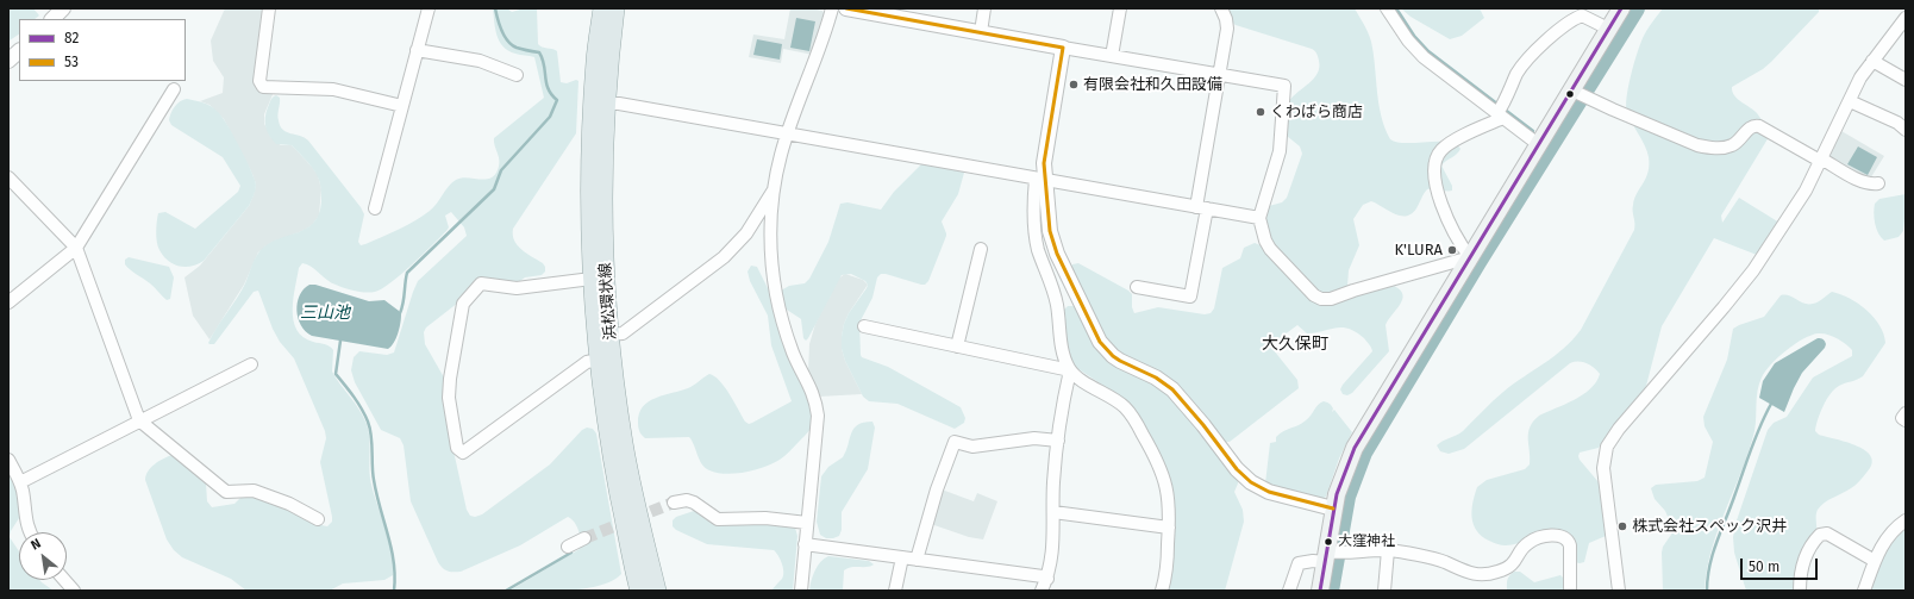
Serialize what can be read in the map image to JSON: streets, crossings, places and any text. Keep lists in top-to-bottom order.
{
  "streets": {
    "main road": ["浜松環状線"]
  },
  "districts": ["大久保町"],
  "water": ["三山池"],
  "places": [
    "有限会社和久田設備",
    "くわばら商店",
    "K'LURA",
    "株式会社スペック沢井",
    "大窪神社"
  ],
  "lines": ["transit line 82", "transit line 53"],
  "legend": ["82", "53"],
  "scale_bar": "50 m",
  "north": "top left"
}
